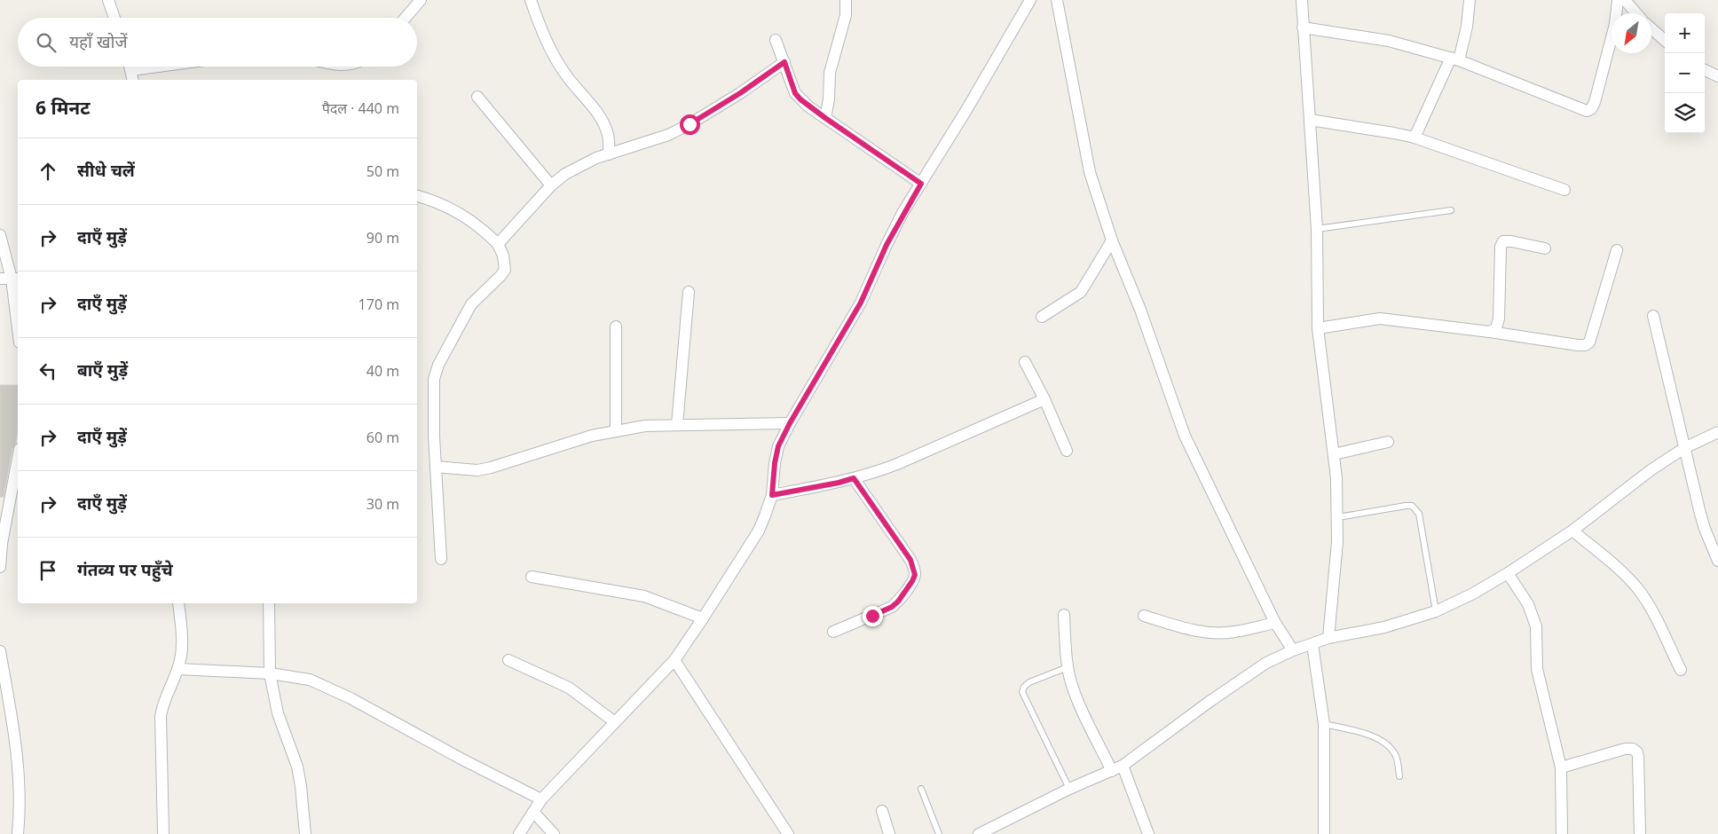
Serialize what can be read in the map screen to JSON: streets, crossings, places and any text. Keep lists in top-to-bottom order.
{
  "north": "bottom left",
  "page": {
    "map_buttons": ["+", "−"],
    "search": "यहाँ खोजें",
    "heading": ["6 मिनट", "पैदल · 440 m"],
    "list": [
      ["सीधे चलें", "50 m"],
      ["दाएँ मुड़ें", "90 m"],
      ["दाएँ मुड़ें", "170 m"],
      ["बाएँ मुड़ें", "40 m"],
      ["दाएँ मुड़ें", "60 m"],
      ["दाएँ मुड़ें", "30 m"],
      "गंतव्य पर पहुँचे"
    ]
  }
}
